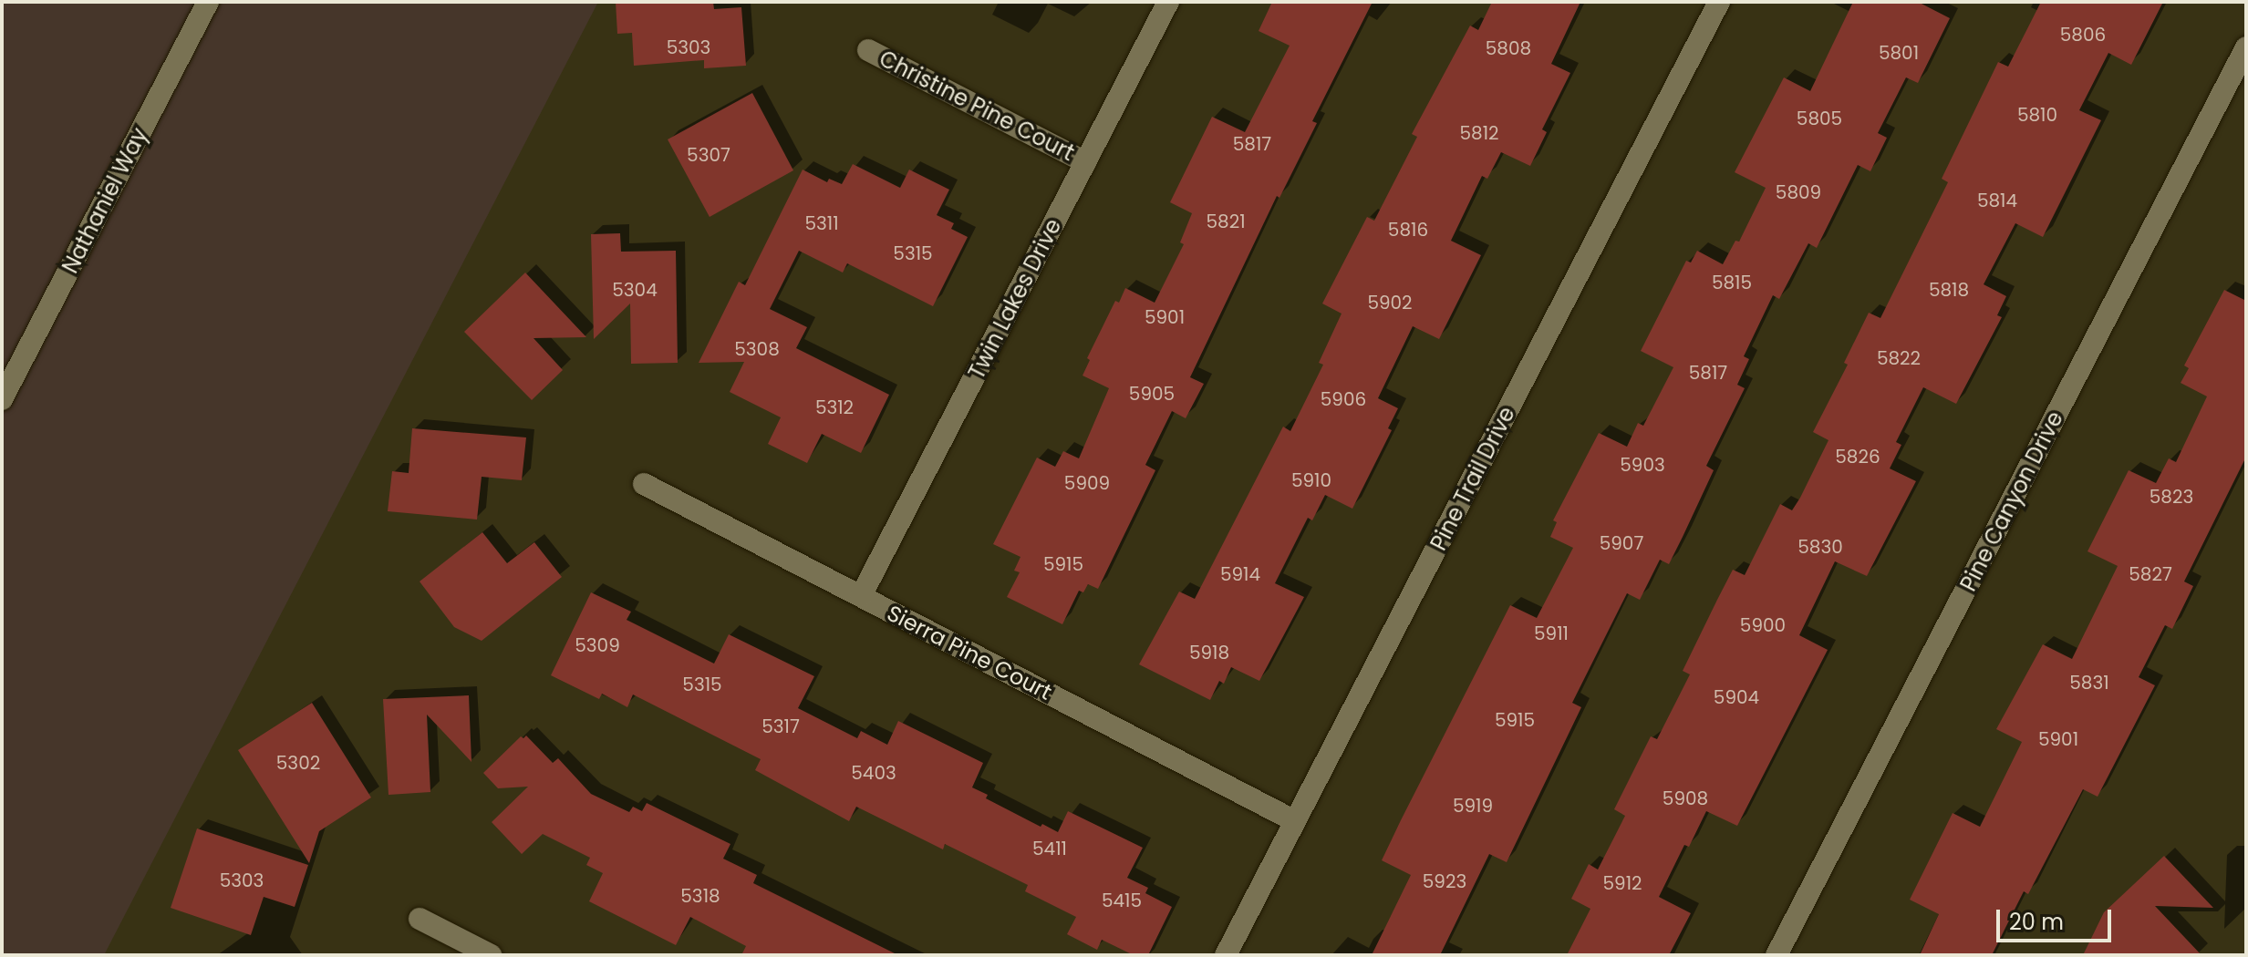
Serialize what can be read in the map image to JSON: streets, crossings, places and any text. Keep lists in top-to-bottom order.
{
  "streets": {
    "street": [
      "Christine Pine Court",
      "Nathaniel Way",
      "Twin Lakes Drive",
      "Pine Trail Drive",
      "Pine Canyon Drive",
      "Sierra Pine Court"
    ]
  },
  "crossings": [
    ["Christine Pine Court", "Twin Lakes Drive"],
    ["Twin Lakes Drive", "Sierra Pine Court"],
    ["Pine Trail Drive", "Sierra Pine Court"]
  ],
  "house_numbers": [
    "5806",
    "5303",
    "5808",
    "5801",
    "5810",
    "5805",
    "5812",
    "5817",
    "5307",
    "5809",
    "5814",
    "5821",
    "5311",
    "5816",
    "5315",
    "5815",
    "5304",
    "5818",
    "5902",
    "5901",
    "5308",
    "5822",
    "5817",
    "5905",
    "5906",
    "5312",
    "5826",
    "5903",
    "5910",
    "5909",
    "5823",
    "5907",
    "5830",
    "5915",
    "5914",
    "5827",
    "5900",
    "5911",
    "5309",
    "5918",
    "5831",
    "5315",
    "5904",
    "5915",
    "5317",
    "5901",
    "5302",
    "5403",
    "5908",
    "5919",
    "5411",
    "5303",
    "5923",
    "5912",
    "5318",
    "5415"
  ],
  "scale_bar": "20 m"
}
